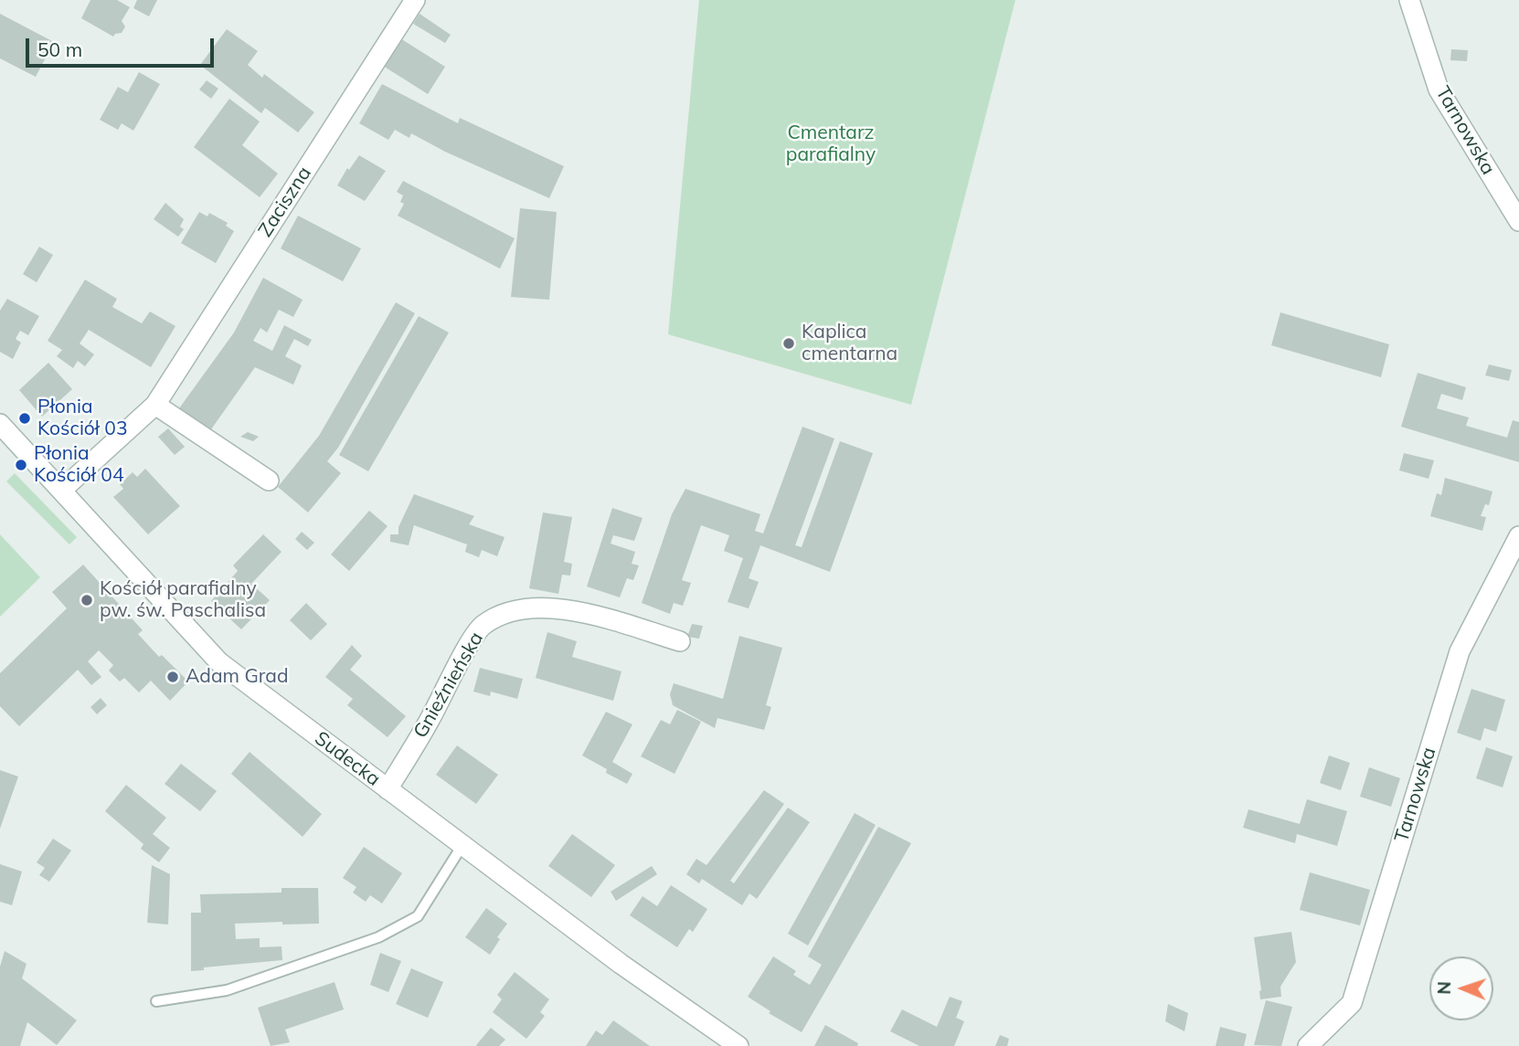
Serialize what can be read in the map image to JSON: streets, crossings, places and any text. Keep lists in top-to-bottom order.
{
  "streets": {
    "street": [
      "Tarnowska",
      "Zaciszna",
      "Gnieźnieńska",
      "Sudecka"
    ]
  },
  "crossings": [
    ["Zaciszna", "Sudecka"],
    ["Gnieźnieńska", "Sudecka"]
  ],
  "parks": ["Cmentarz parafialny"],
  "places": [
    "Kaplica cmentarna",
    "Płonia Kościół 03",
    "Płonia Kościół 04",
    "Kościół parafialny pw. św. Paschalisa",
    "Adam Grad"
  ],
  "scale_bar": "50 m",
  "north": "left"
}
